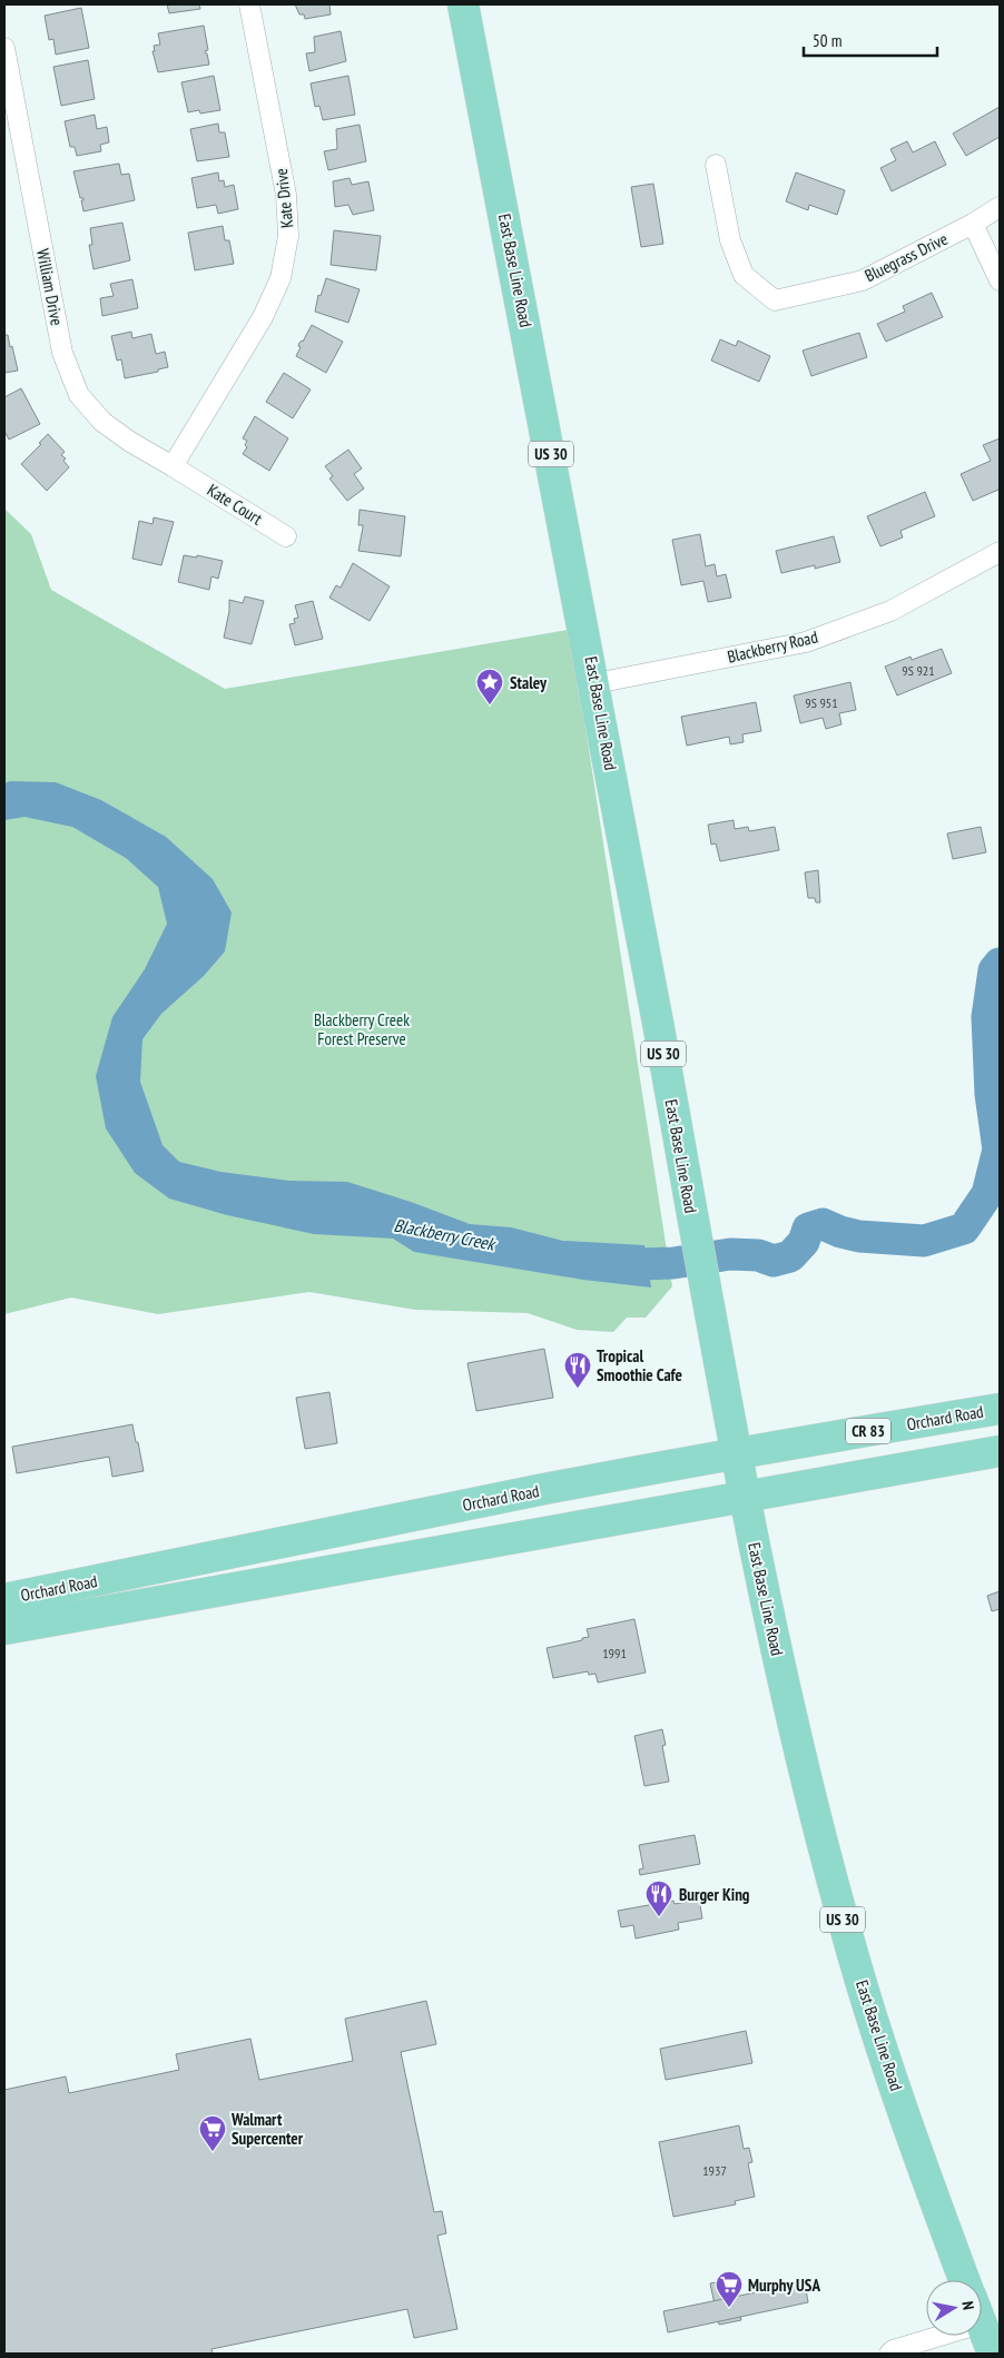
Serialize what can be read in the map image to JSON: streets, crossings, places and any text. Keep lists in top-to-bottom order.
{
  "streets": {
    "main road": [
      "East Base Line Road",
      "US 30",
      "Orchard Road",
      "CR 83"
    ],
    "street": [
      "Kate Drive",
      "Bluegrass Drive",
      "William Drive",
      "Kate Court",
      "Blackberry Road"
    ]
  },
  "crossings": [
    ["Kate Drive", "William Drive"],
    ["Kate Drive", "Kate Court"],
    ["East Base Line Road", "Blackberry Road"],
    ["East Base Line Road", "Orchard Road"],
    ["William Drive", "Kate Court"]
  ],
  "water": ["Blackberry Creek"],
  "parks": ["Blackberry Creek Forest Preserve"],
  "places": {
    "place": ["Staley"],
    "restaurant": ["Tropical Smoothie Cafe", "Burger King"],
    "supermarket": ["Walmart Supercenter", "Murphy USA"]
  },
  "house_numbers": [
    "9S 921",
    "9S 951",
    "1991",
    "1937"
  ],
  "scale_bar": "50 m",
  "north": "right"
}
